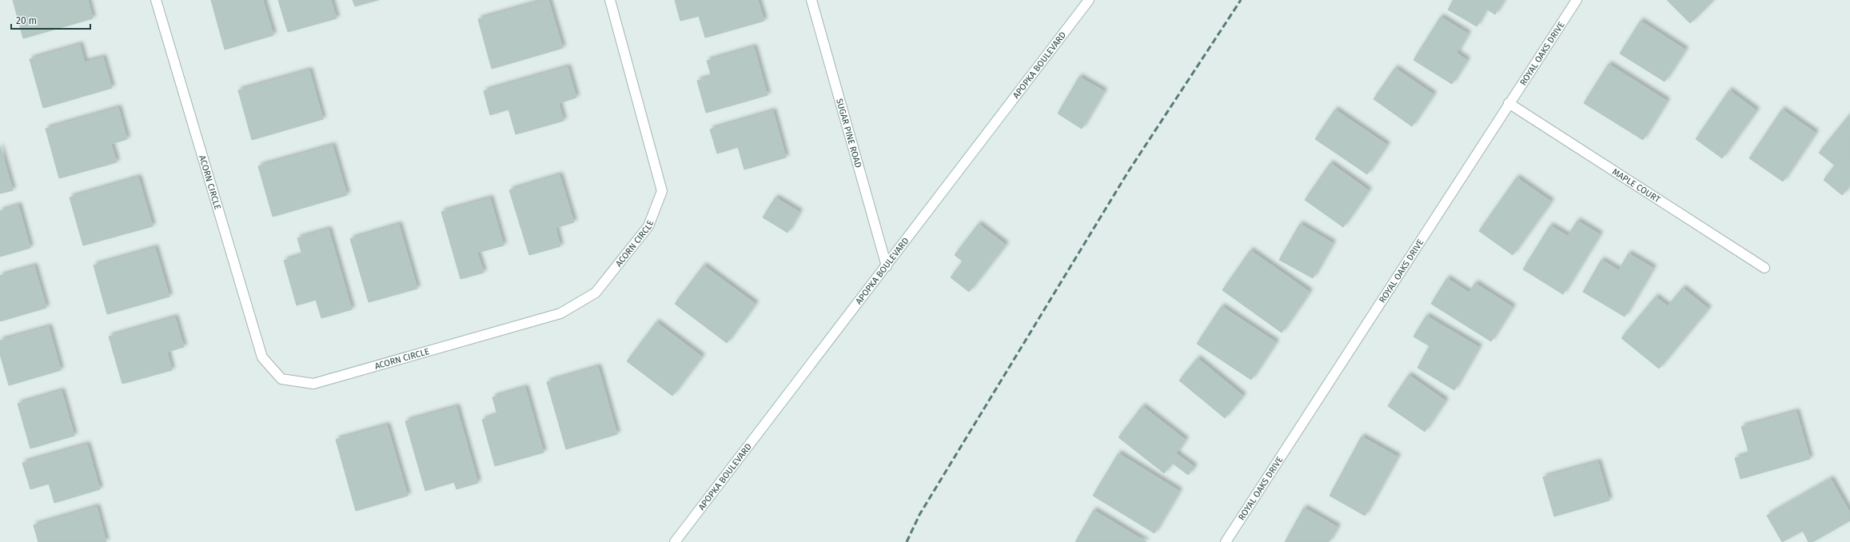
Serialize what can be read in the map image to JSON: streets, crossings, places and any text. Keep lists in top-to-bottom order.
{
  "streets": {
    "street": [
      "ROYAL OAKS DRIVE",
      "APOPKA BOULEVARD",
      "SUGAR PINE ROAD",
      "ACORN CIRCLE",
      "MAPLE COURT"
    ]
  },
  "crossings": [
    ["ROYAL OAKS DRIVE", "MAPLE COURT"],
    ["APOPKA BOULEVARD", "SUGAR PINE ROAD"]
  ],
  "scale_bar": "20 m"
}
